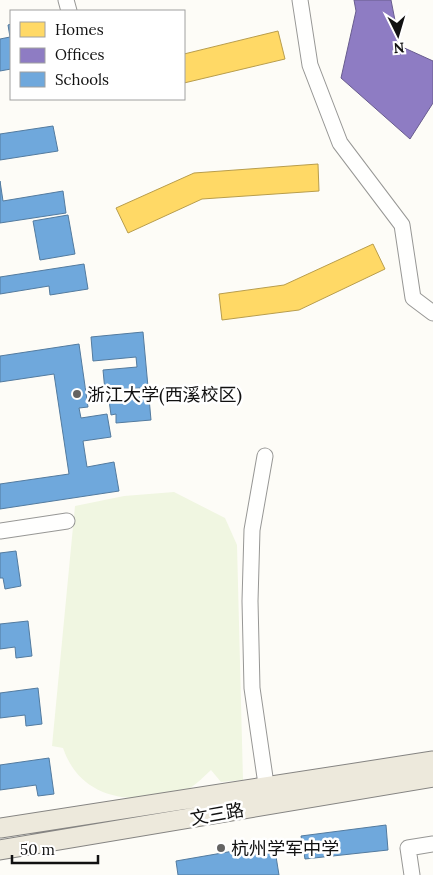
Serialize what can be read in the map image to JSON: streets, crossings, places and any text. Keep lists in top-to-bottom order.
{
  "streets": {
    "main road": ["文三路"]
  },
  "places": ["浙江大学(西溪校区)", "杭州学军中学"],
  "legend": ["Homes", "Offices", "Schools"],
  "scale_bar": "50 m",
  "north": "bottom"
}
